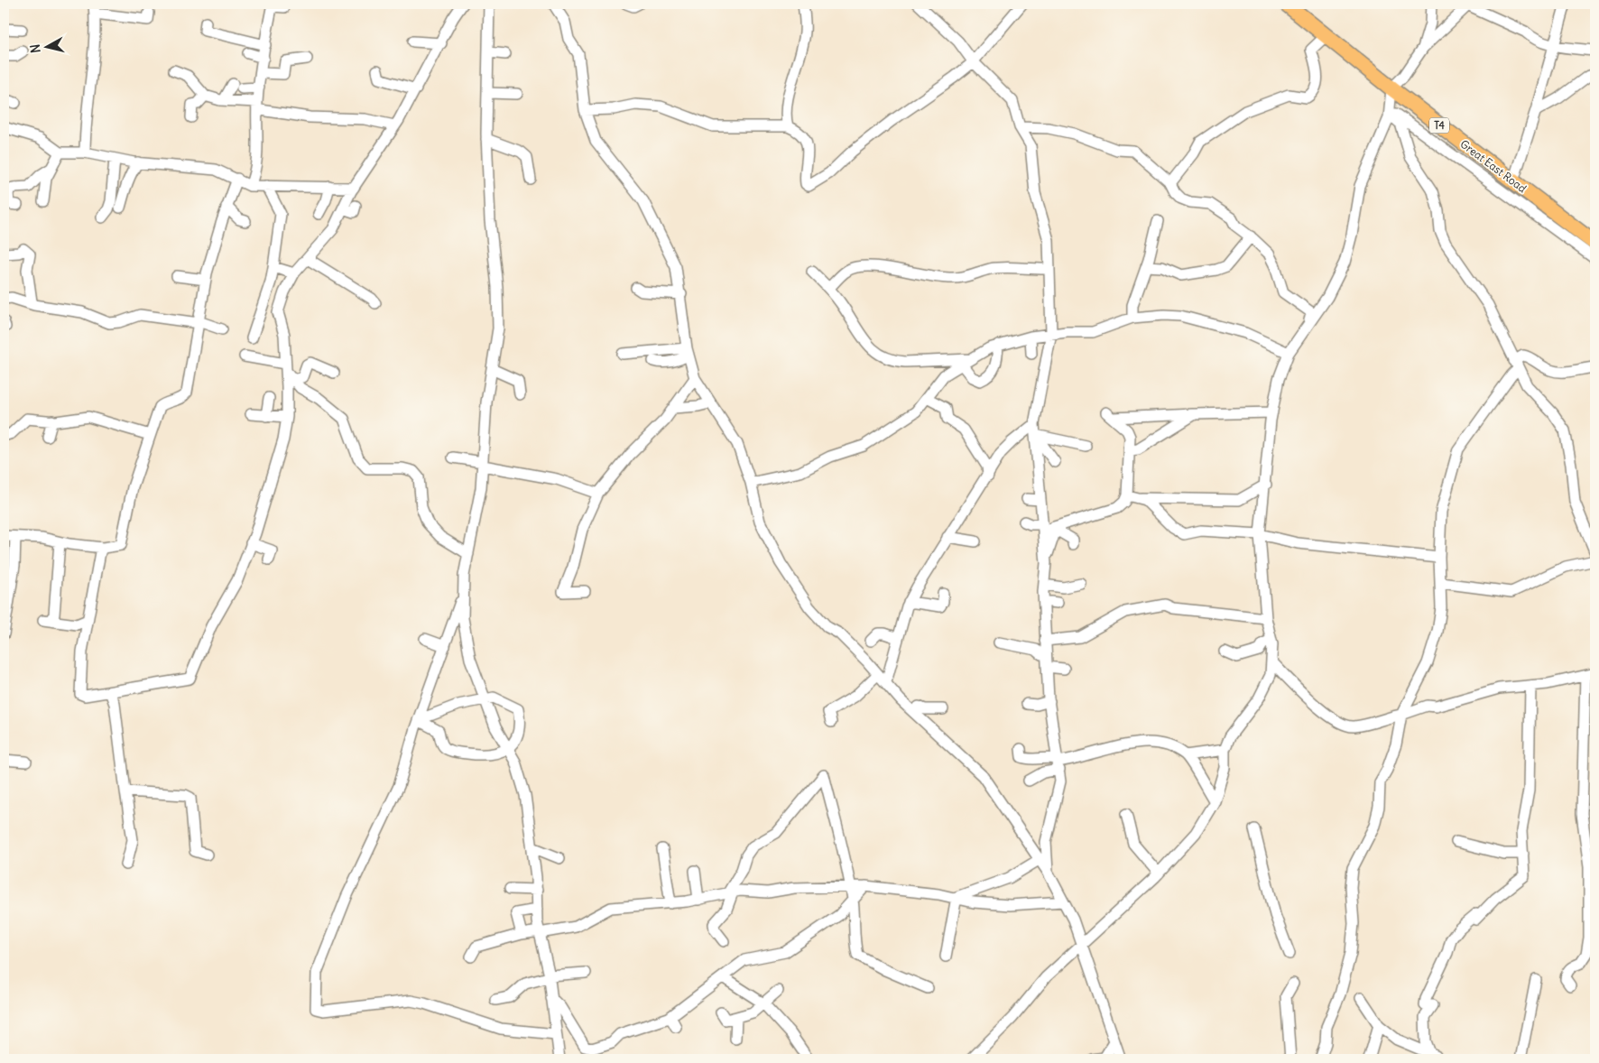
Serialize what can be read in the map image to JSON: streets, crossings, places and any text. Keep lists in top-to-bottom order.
{
  "streets": {
    "highway": ["T4", "Great East Road"]
  },
  "north": "left"
}
